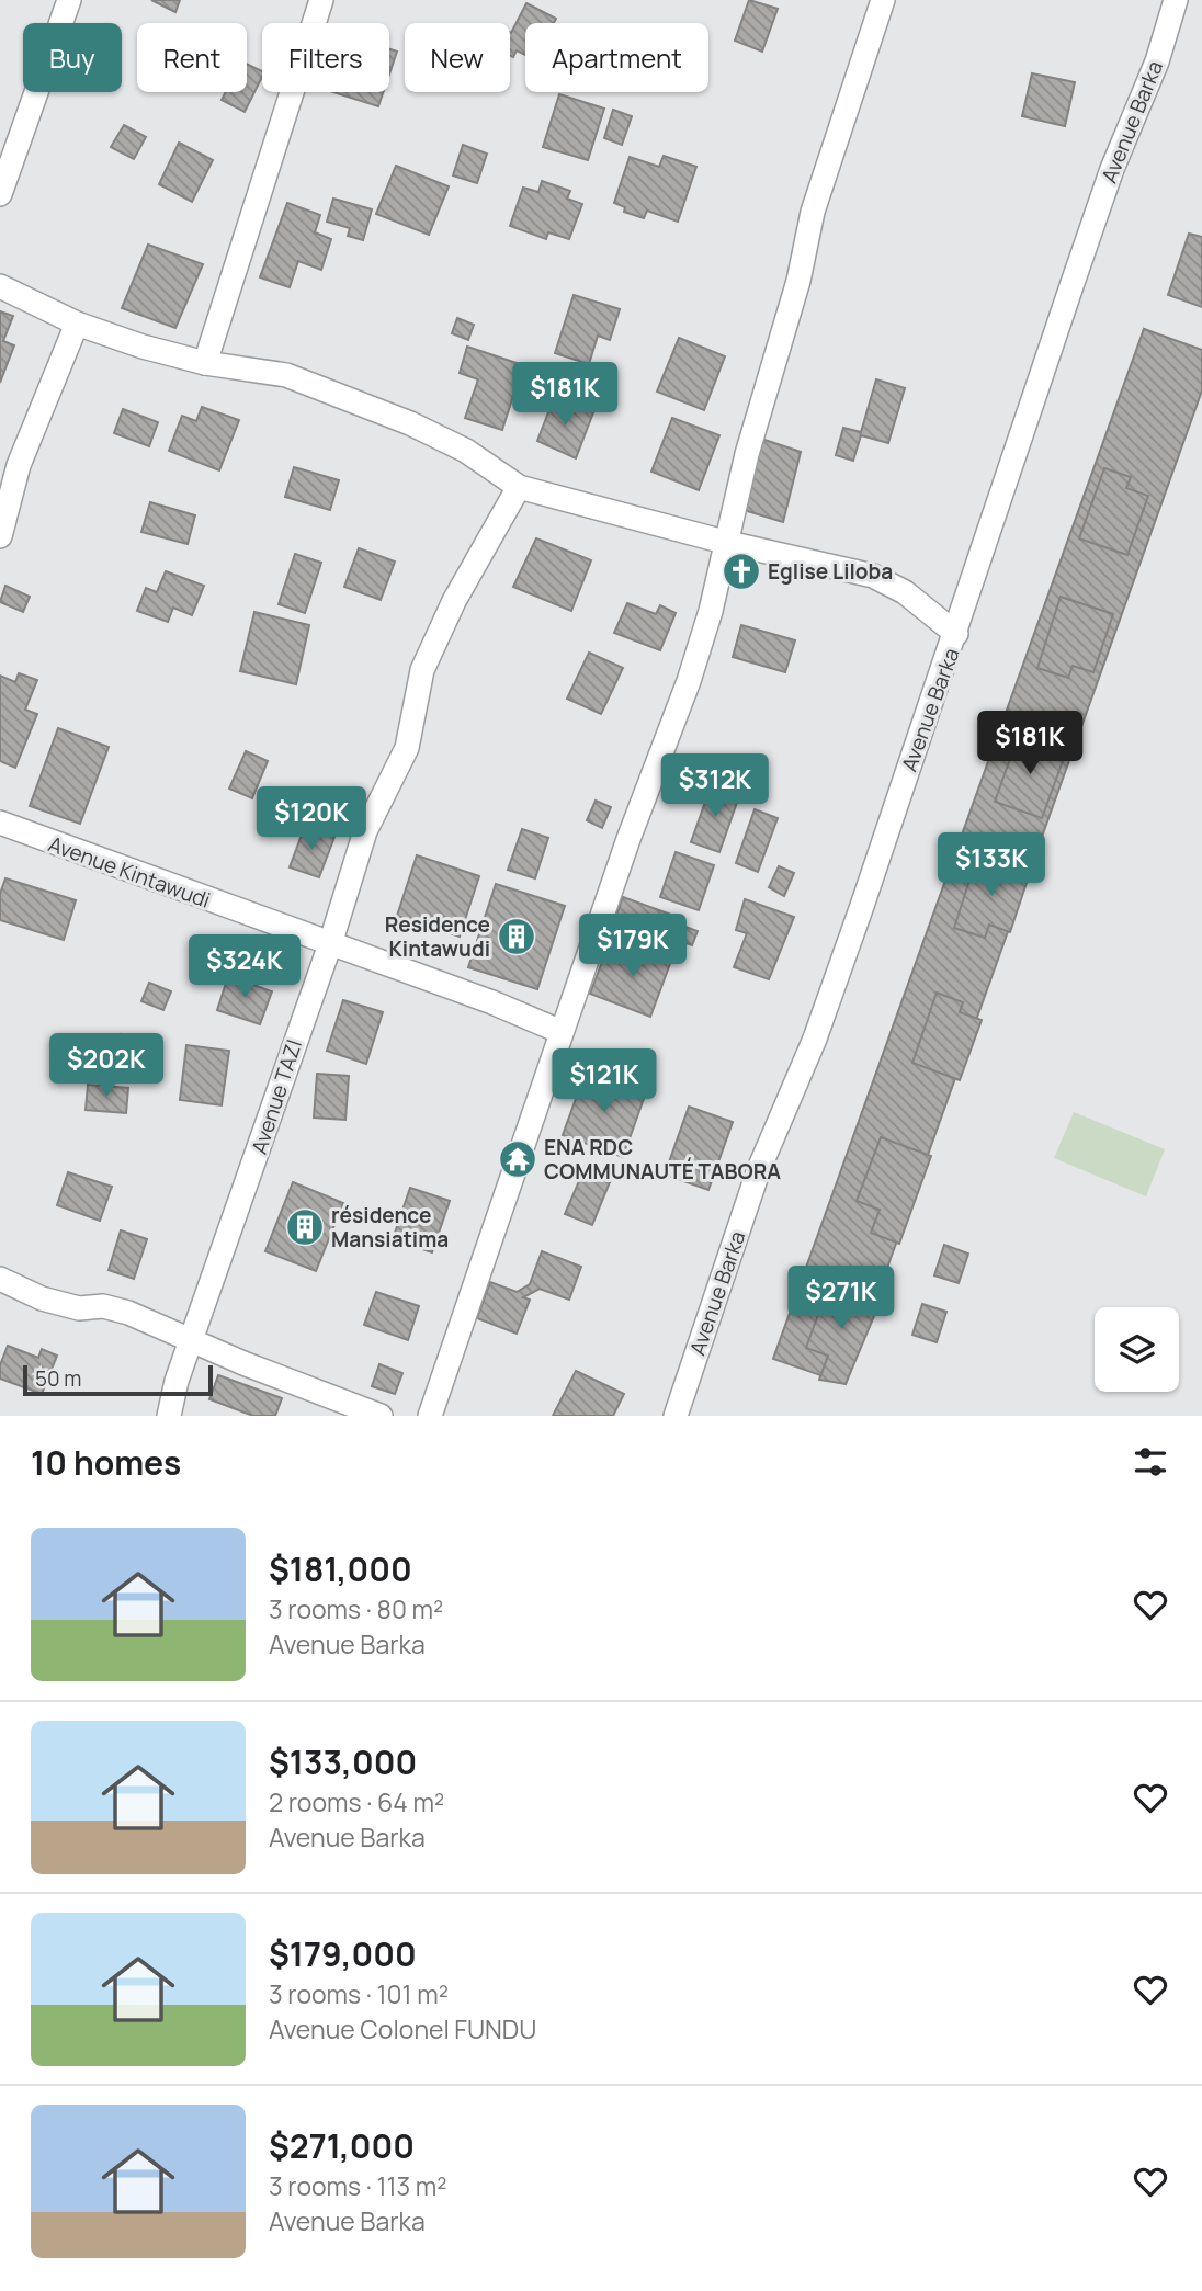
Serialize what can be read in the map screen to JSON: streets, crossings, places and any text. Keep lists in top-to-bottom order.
{
  "streets": {
    "street": ["Avenue Barka", "Avenue Kintawudi", "Avenue TAZI"]
  },
  "crossings": [
    ["Avenue Kintawudi", "Avenue TAZI"]
  ],
  "places": {
    "church": ["Eglise Liloba"],
    "building": ["Residence Kintawudi", "résidence Mansiatima"],
    "temple": ["ENA RDC COMMUNAUTÉ TABORA"]
  },
  "scale_bar": "50 m",
  "page": {
    "chip": [
      "Buy",
      "Rent",
      "Filters",
      "New",
      "Apartment"
    ],
    "price": [
      "$181K",
      "$181K",
      "$312K",
      "$120K",
      "$133K",
      "$179K",
      "$324K",
      "$202K",
      "$121K",
      "$271K"
    ],
    "scale": "50 m",
    "heading": "10 homes",
    "list": [
      {
        "name": "$181,000",
        "note": "3 rooms · 80 m² · Avenue Barka"
      },
      {
        "name": "$133,000",
        "note": "2 rooms · 64 m² · Avenue Barka"
      },
      {
        "name": "$179,000",
        "note": "3 rooms · 101 m² · Avenue Colonel FUNDU"
      },
      {
        "name": "$271,000",
        "note": "3 rooms · 113 m² · Avenue Barka"
      }
    ]
  }
}
